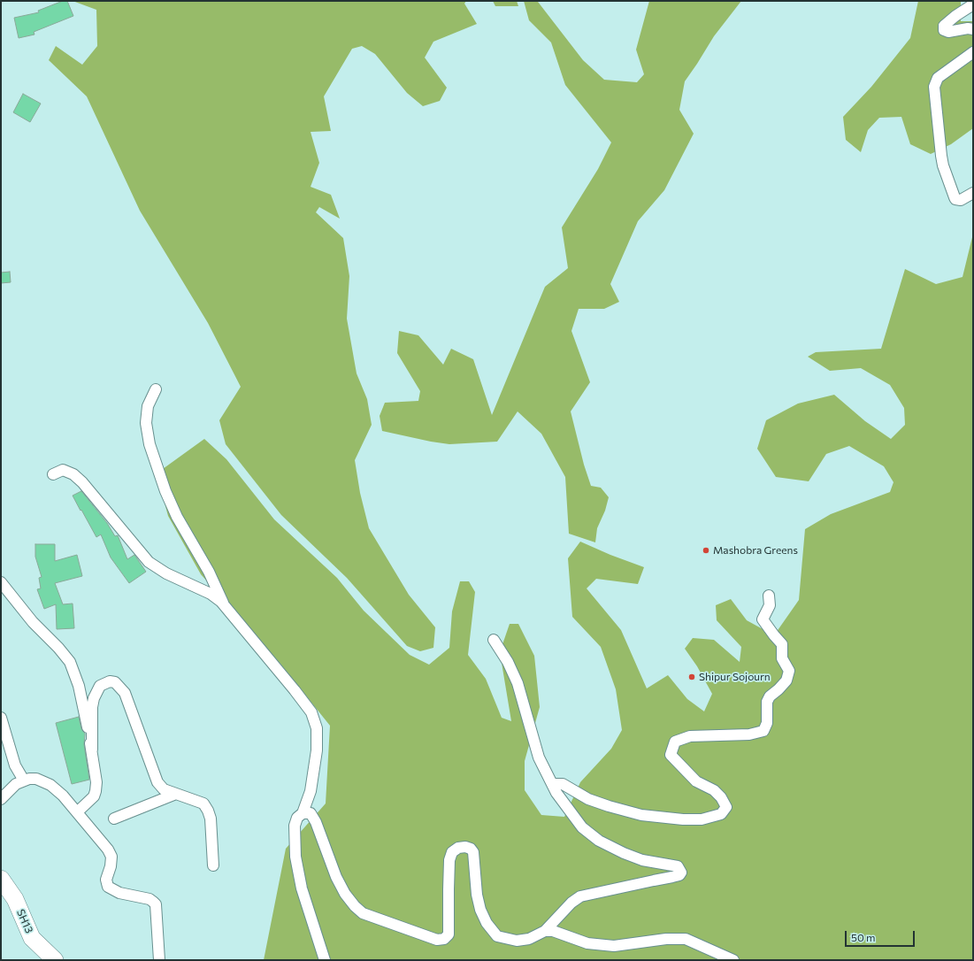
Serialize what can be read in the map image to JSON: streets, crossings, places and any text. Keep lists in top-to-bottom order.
{
  "streets": {
    "main road": ["SH13"]
  },
  "places": ["Mashobra Greens", "Shipur Sojourn"],
  "scale_bar": "50 m"
}
